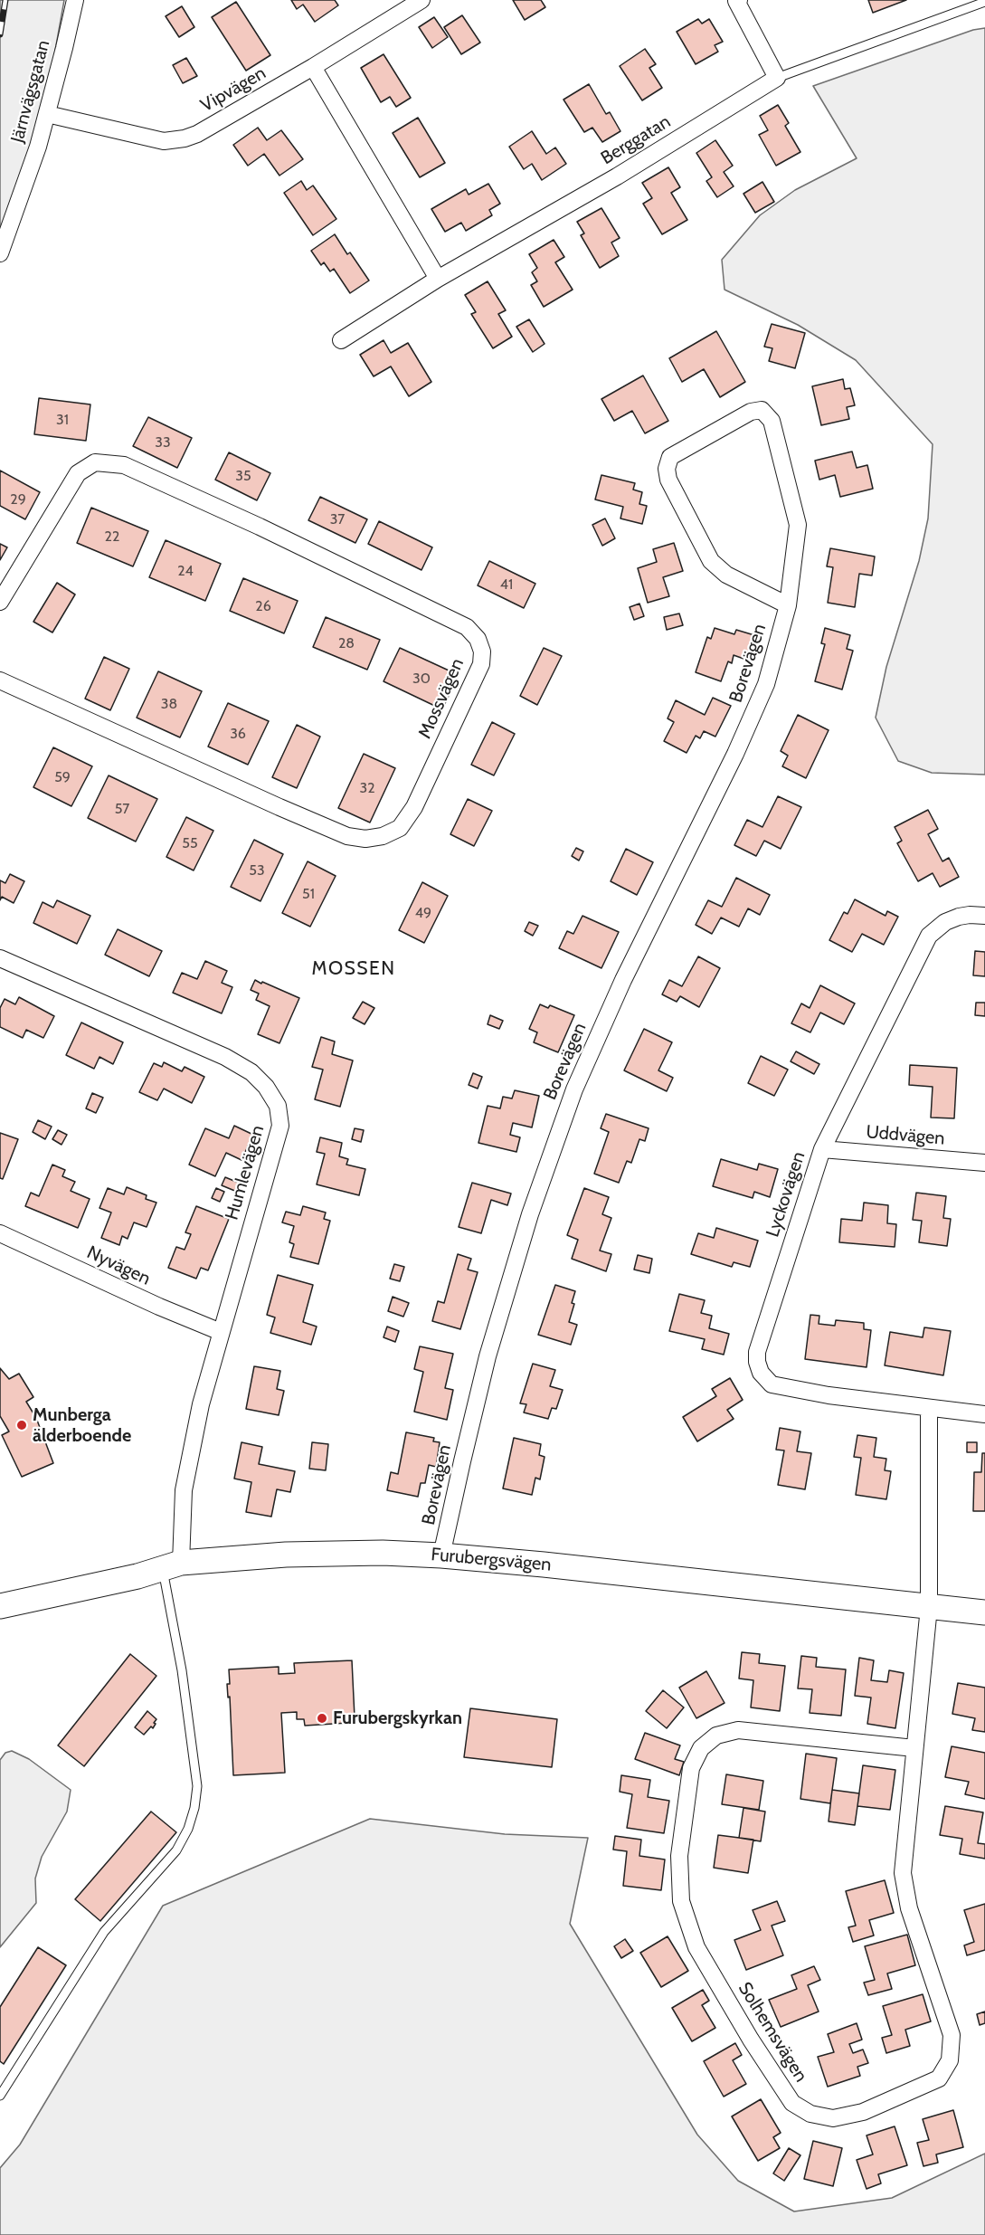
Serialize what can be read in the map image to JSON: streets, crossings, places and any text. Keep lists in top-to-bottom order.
{
  "streets": {
    "street": [
      "Vipvägen",
      "Järnvägsgatan",
      "Berggatan",
      "Borevägen",
      "Mossvägen",
      "Uddvägen",
      "Humlevägen",
      "Lyckovägen",
      "Nyvägen",
      "Furubergsvägen",
      "Solhemsvägen"
    ]
  },
  "crossings": [
    ["Vipvägen", "Järnvägsgatan"],
    ["Borevägen", "Furubergsvägen"],
    ["Uddvägen", "Lyckovägen"],
    ["Humlevägen", "Nyvägen"],
    ["Humlevägen", "Furubergsvägen"],
    ["Furubergsvägen", "Solhemsvägen"]
  ],
  "districts": ["MOSSEN"],
  "places": ["Munberga älderboende", "Furubergskyrkan"],
  "house_numbers": [
    "31",
    "33",
    "35",
    "29",
    "37",
    "22",
    "24",
    "41",
    "26",
    "28",
    "30",
    "38",
    "36",
    "59",
    "32",
    "57",
    "55",
    "53",
    "51",
    "49"
  ]
}
